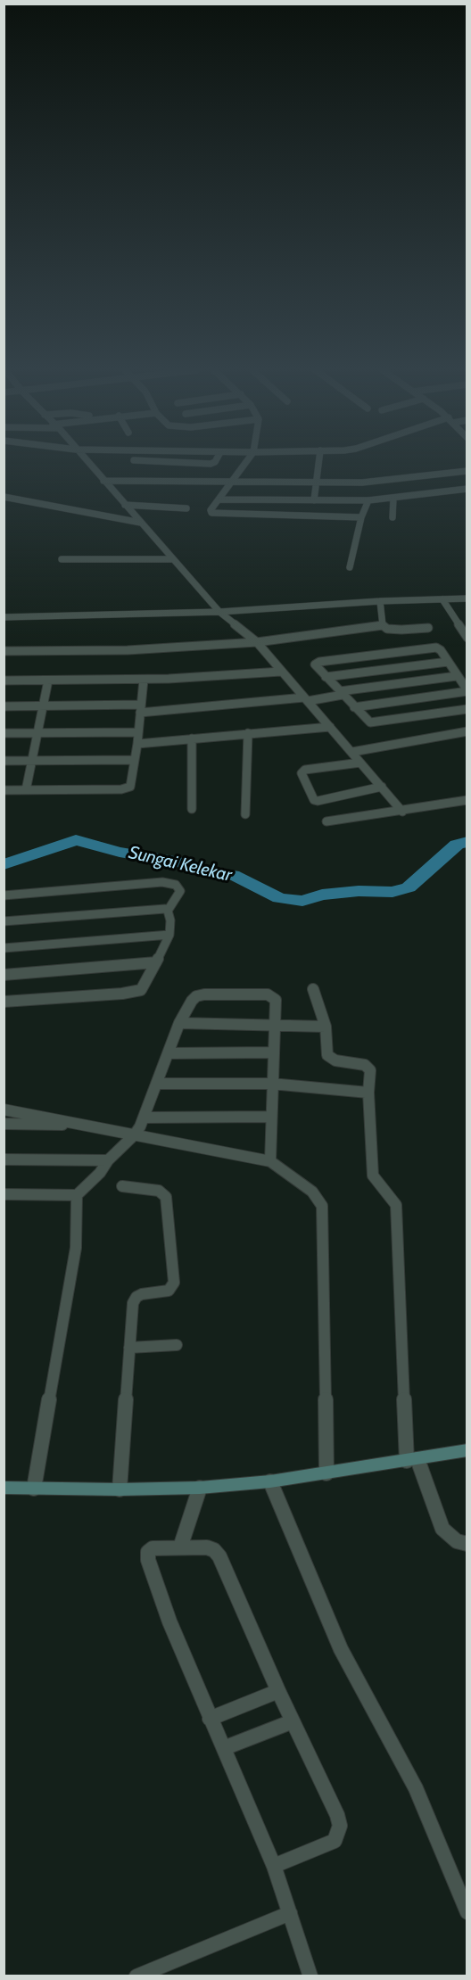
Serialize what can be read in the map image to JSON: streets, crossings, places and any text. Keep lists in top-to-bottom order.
{
  "water": ["Sungai Kelekar"]
}
